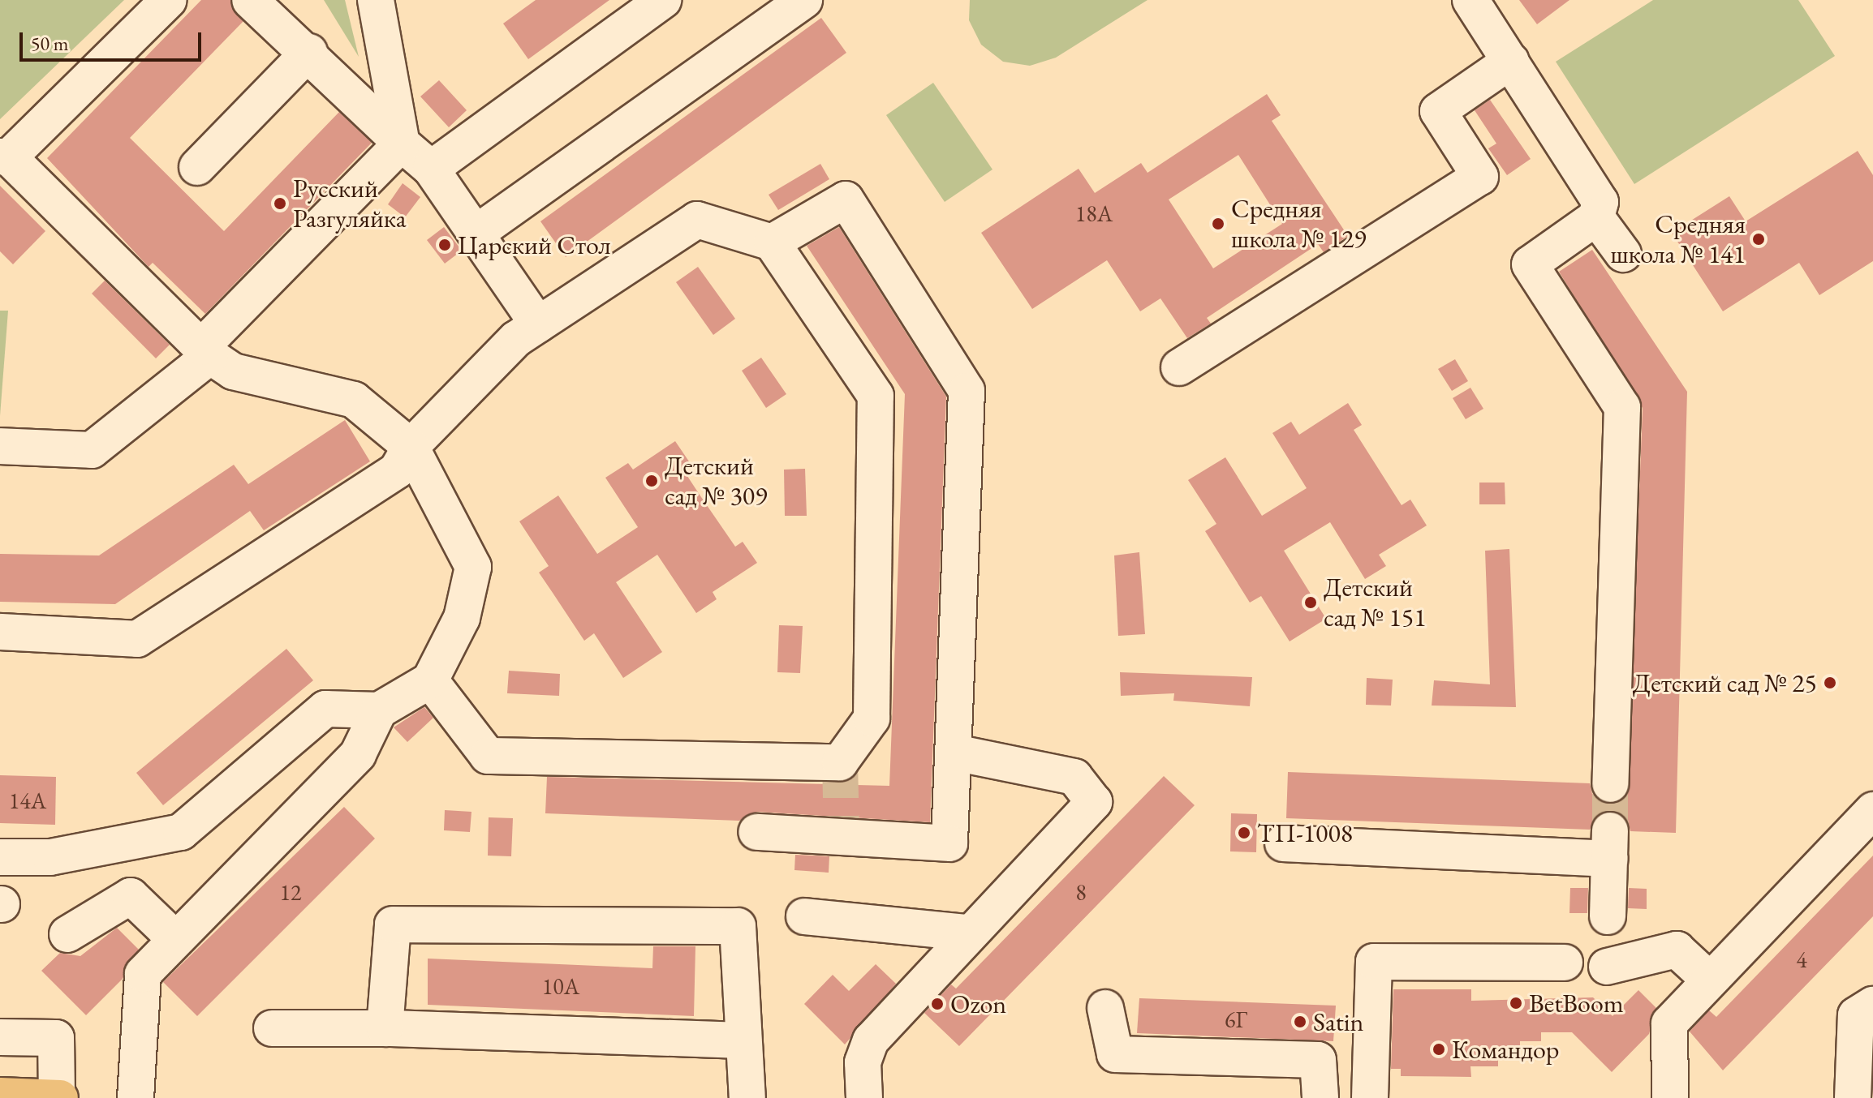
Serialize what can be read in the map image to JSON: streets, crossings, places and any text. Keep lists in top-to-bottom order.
{
  "places": [
    "Русский Разгуляйка",
    "Средняя школа № 129",
    "Средняя школа № 141",
    "Царский Стол",
    "Детский сад № 309",
    "Детский сад № 151",
    "Детский сад № 25",
    "ТП-1008",
    "BetBoom",
    "Ozon",
    "Satin",
    "Командор"
  ],
  "house_numbers": [
    "18А",
    "14А",
    "12",
    "8",
    "4",
    "10А",
    "6Г"
  ],
  "scale_bar": "50 m"
}
